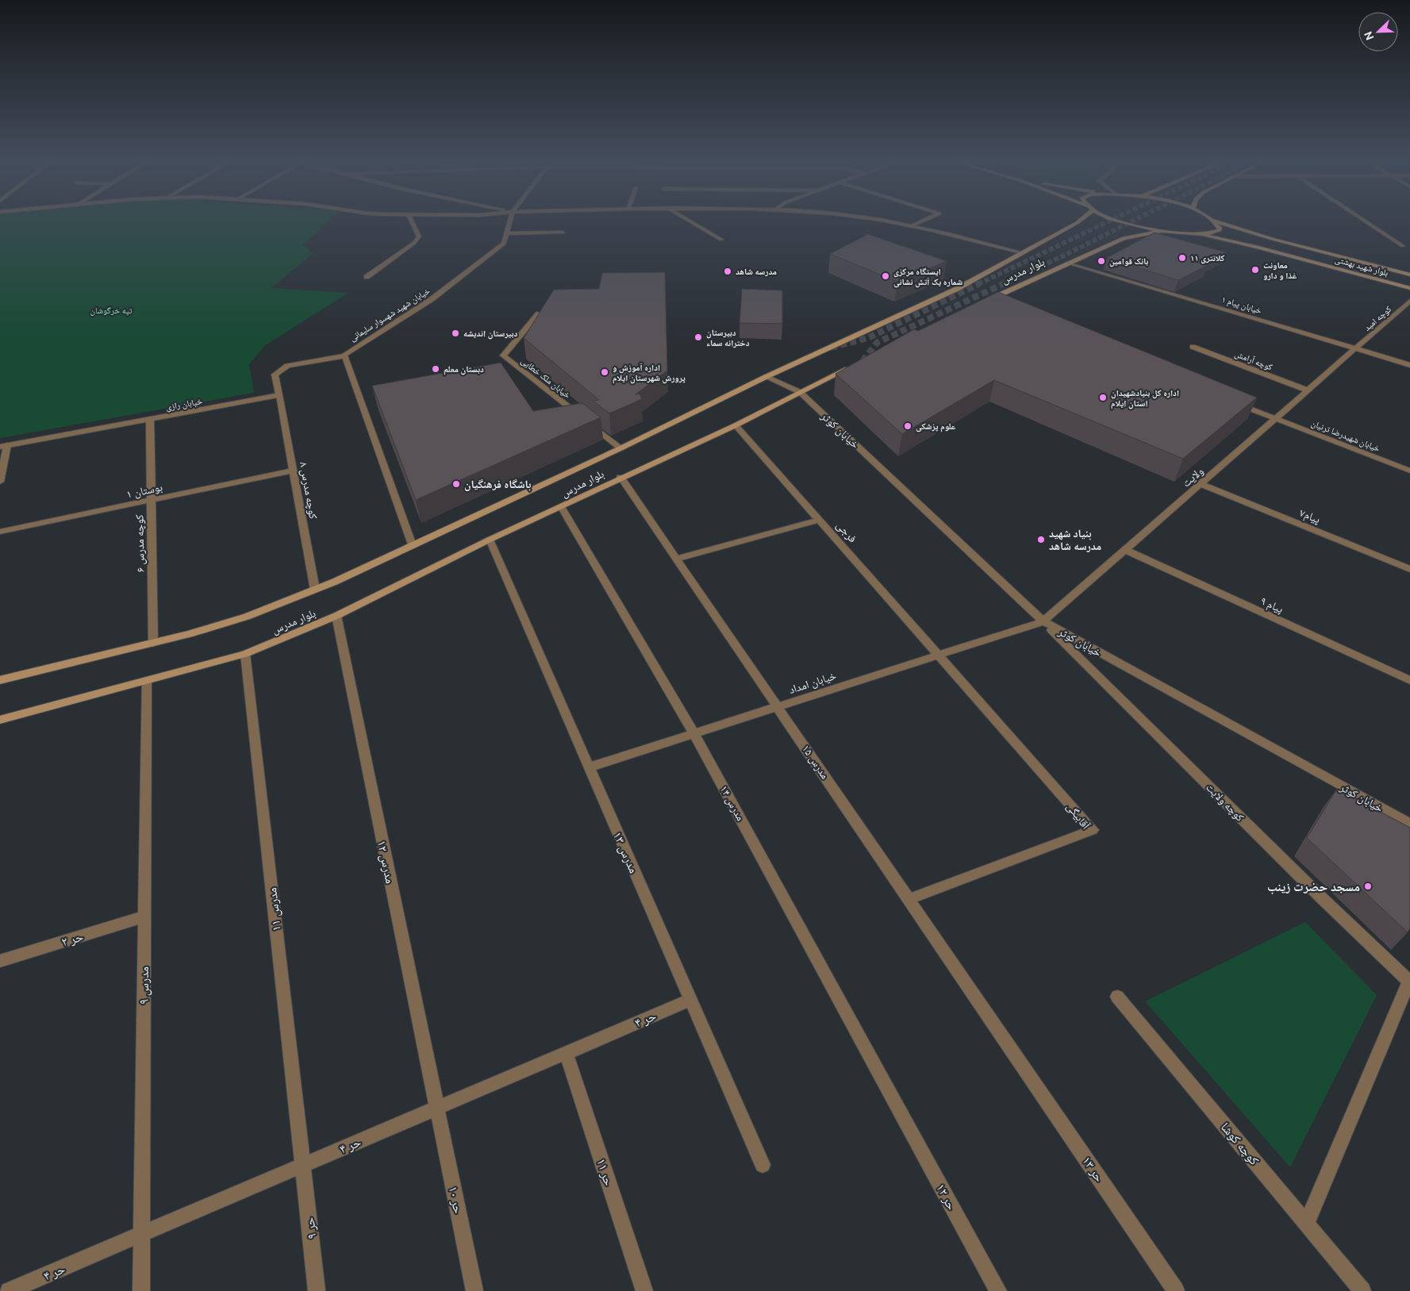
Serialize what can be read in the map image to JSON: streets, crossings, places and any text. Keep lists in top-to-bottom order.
{
  "streets": {
    "main road": ["بلوار شهید بهشتی", "بلوار مدرس"],
    "street": [
      "خیابان پیام ۱",
      "خیابان شهید شهسوار سلیمانی",
      "کوچه امید",
      "کوچه آرامش",
      "خیابان ملک خطایی",
      "خیابان رازی",
      "خیابان کوثر",
      "خیابان شهیدرضا ترنیان",
      "ولایت",
      "بوستان ۱",
      "کوچه مدرس ۸",
      "پیام۷",
      "فرجی",
      "کوچه مدرس ۶",
      "پیام ۹",
      "خیابان امداد",
      "مدرس ۱۵",
      "کوچه ولایت",
      "مدرس ۱۴",
      "آقابیگی",
      "مدرس ۱۳",
      "مدرس ۱۲",
      "مدرس ۱۱",
      "حر ۲",
      "مدرس ۹",
      "حر ۴",
      "کوچه کوشا",
      "۱۳ حر",
      "حر ۱۱",
      "حر ۱۲",
      "حر ۱۰",
      "حر ۹"
    ]
  },
  "crossings": [
    ["بلوار مدرس", "خیابان پیام ۱"],
    ["بلوار مدرس", "خیابان ملک خطایی"],
    ["بلوار مدرس", "خیابان کوثر"],
    ["بلوار مدرس", "کوچه مدرس ۸"],
    ["بلوار مدرس", "فرجی"],
    ["بلوار مدرس", "کوچه مدرس ۶"],
    ["بلوار مدرس", "مدرس ۱۵"],
    ["بلوار مدرس", "مدرس ۱۴"],
    ["بلوار مدرس", "مدرس ۱۳"],
    ["بلوار مدرس", "مدرس ۱۲"],
    ["بلوار مدرس", "مدرس ۱۱"],
    ["بلوار مدرس", "مدرس ۹"],
    ["خیابان پیام ۱", "کوچه امید"],
    ["خیابان پیام ۱", "ولایت"],
    ["کوچه امید", "ولایت"],
    ["کوچه آرامش", "ولایت"],
    ["خیابان رازی", "کوچه مدرس ۸"],
    ["خیابان رازی", "کوچه مدرس ۶"],
    ["خیابان کوثر", "ولایت"],
    ["خیابان کوثر", "خیابان امداد"],
    ["خیابان کوثر", "کوچه ولایت"],
    ["خیابان شهیدرضا ترنیان", "ولایت"],
    ["ولایت", "پیام۷"],
    ["ولایت", "پیام ۹"],
    ["ولایت", "خیابان امداد"],
    ["ولایت", "کوچه ولایت"],
    ["بوستان ۱", "کوچه مدرس ۸"],
    ["بوستان ۱", "کوچه مدرس ۶"],
    ["فرجی", "خیابان امداد"],
    ["فرجی", "آقابیگی"],
    ["خیابان امداد", "مدرس ۱۵"],
    ["خیابان امداد", "کوچه ولایت"],
    ["خیابان امداد", "مدرس ۱۴"],
    ["خیابان امداد", "آقابیگی"],
    ["خیابان امداد", "مدرس ۱۳"],
    ["مدرس ۱۵", "آقابیگی"],
    ["مدرس ۱۵", "۱۳ حر"],
    ["مدرس ۱۴", "حر ۱۲"],
    ["مدرس ۱۳", "حر ۴"],
    ["مدرس ۱۲", "حر ۴"],
    ["مدرس ۱۲", "حر ۱۰"],
    ["مدرس ۱۱", "حر ۴"],
    ["مدرس ۱۱", "حر ۹"],
    ["حر ۲", "مدرس ۹"],
    ["مدرس ۹", "حر ۴"],
    ["حر ۴", "حر ۱۱"],
    ["حر ۴", "حر ۱۰"],
    ["حر ۴", "حر ۹"]
  ],
  "parks": ["تپه خرگوشان"],
  "places": [
    "کلانتری ۱۱",
    "بانک قوامین",
    "معاونت غذا و دارو",
    "مدرسه شاهد",
    "ایستگاه مرکزی شماره یک آتش نشانی",
    "دبیرستان اندیشه",
    "دبیرستان دخترانه سماء",
    "دبستان معلم",
    "اداره آموزش و پرورش شهرستان ایلام",
    "اداره کل بنیادشهیدان استان ایلام",
    "علوم پزشکی",
    "باشگاه فرهنگیان",
    "بنیاد شهید مدرسه شاهد",
    "مسجد حضرت زینب"
  ],
  "north": "bottom left"
}
